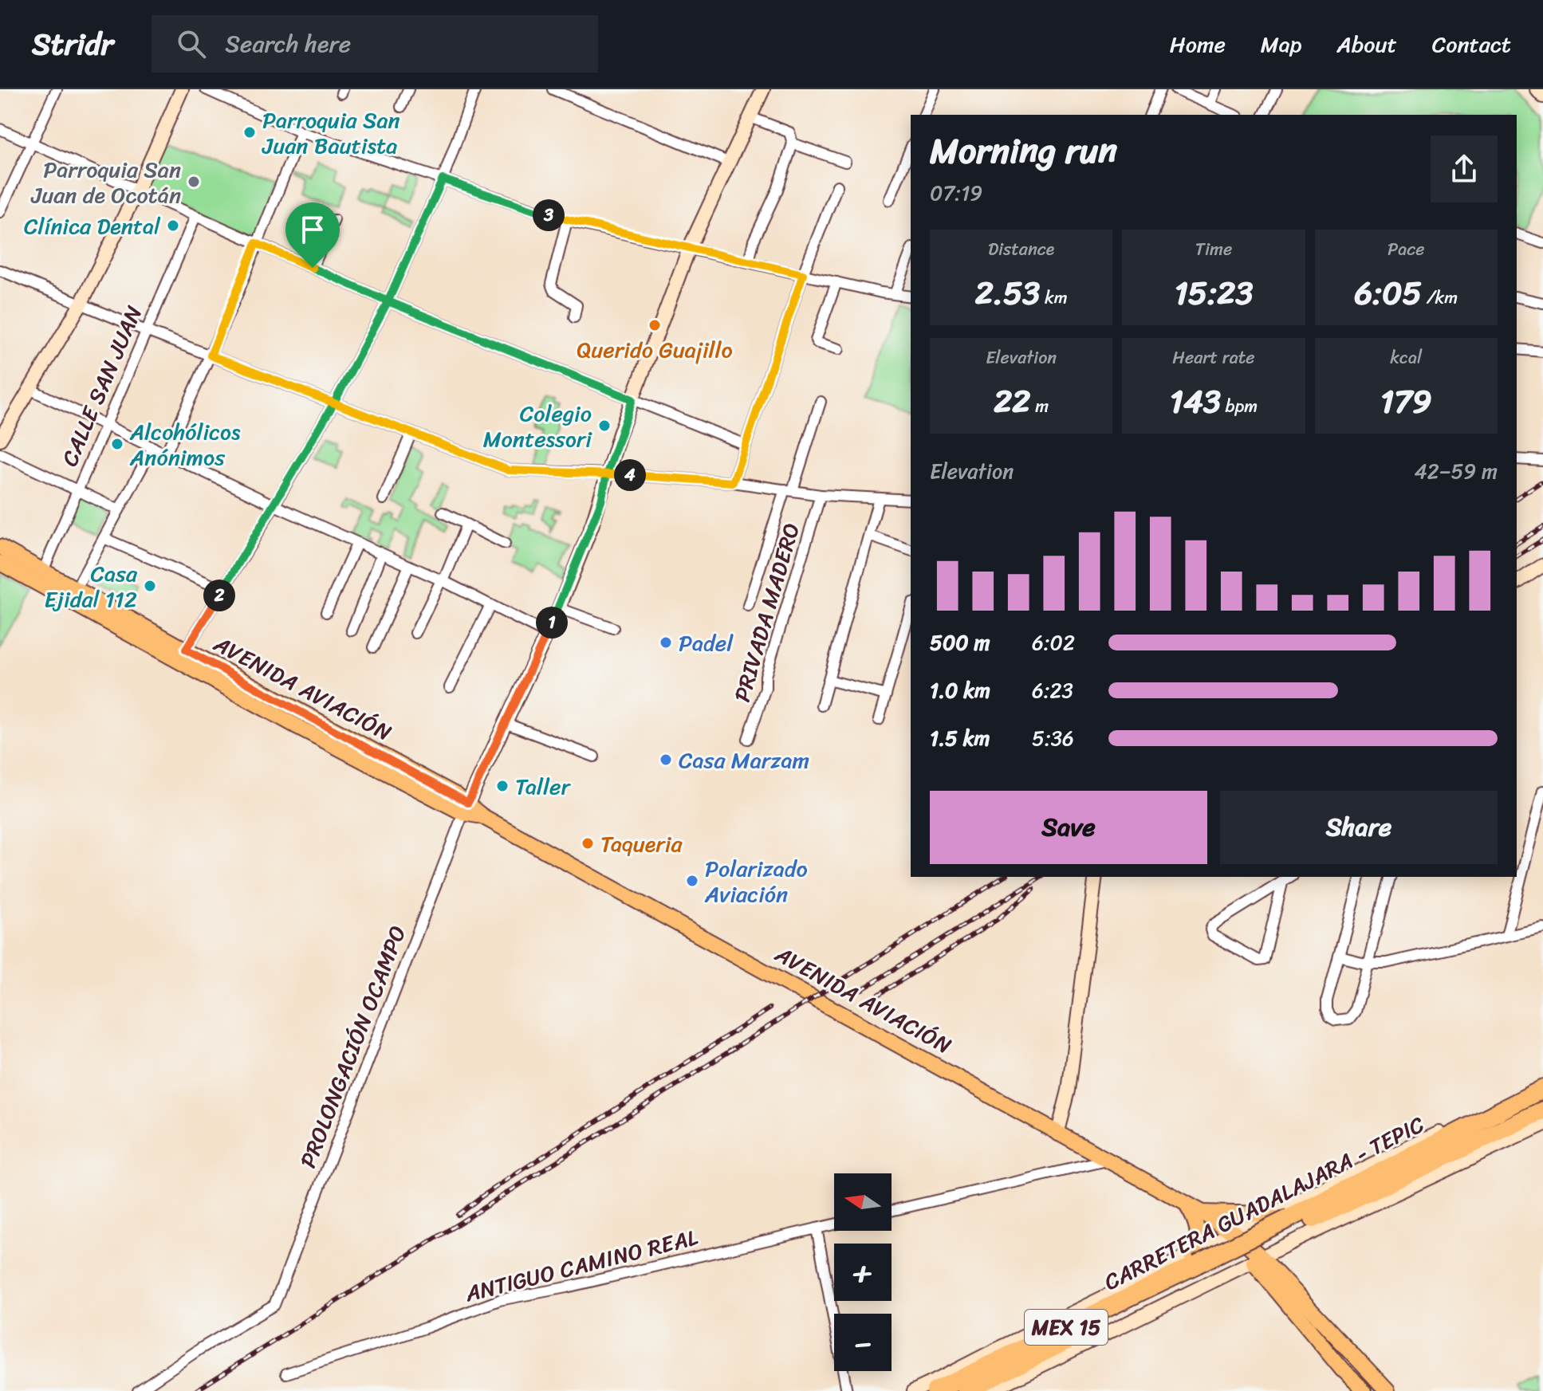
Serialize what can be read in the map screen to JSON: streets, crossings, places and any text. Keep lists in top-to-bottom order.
{
  "streets": {
    "highway": ["CARRETERA GUADALAJARA - TEPIC", "MEX 15"],
    "main road": ["AVENIDA AVIACIÓN"],
    "street": [
      "CALLE SAN JUAN",
      "PRIVADA MADERO",
      "PROLONGACIÓN OCAMPO",
      "ANTIGUO CAMINO REAL"
    ]
  },
  "crossings": [
    ["CALLE SAN JUAN", "AVENIDA AVIACIÓN"],
    ["AVENIDA AVIACIÓN", "PROLONGACIÓN OCAMPO"]
  ],
  "places": [
    "Parroquia San Juan Bautista",
    "Parroquia San Juan de Ocotán",
    "Clínica Dental",
    "Querido Guajillo",
    "Colegio Montessori",
    "Alcohólicos Anónimos",
    "Casa Ejidal 112",
    "Padel",
    "Casa Marzam",
    "Taller",
    "Taqueria",
    "Polarizado Aviación"
  ],
  "north": "left",
  "page": {
    "header": "Stridr",
    "search": "Search here",
    "nav": [
      "Home",
      "Map",
      "About",
      "Contact"
    ],
    "heading": ["Morning run", "07:19"],
    "pins": [
      "3",
      "4",
      "2",
      "1"
    ],
    "stats": [
      ["Distance", "2.53 km"],
      ["Time", "15:23"],
      ["Pace", "6:05 /km"],
      ["Elevation", "22 m"],
      ["Heart rate", "143 bpm"],
      ["kcal", "179"]
    ],
    "chart": ["Elevation", "42–59 m"],
    "list": [
      {
        "name": "500 m",
        "note": "6:02"
      },
      {
        "name": "1.0 km",
        "note": "6:23"
      },
      {
        "name": "1.5 km",
        "note": "5:36"
      }
    ],
    "buttons": ["Save", "Share"],
    "map_buttons": ["+", "−"]
  }
}
